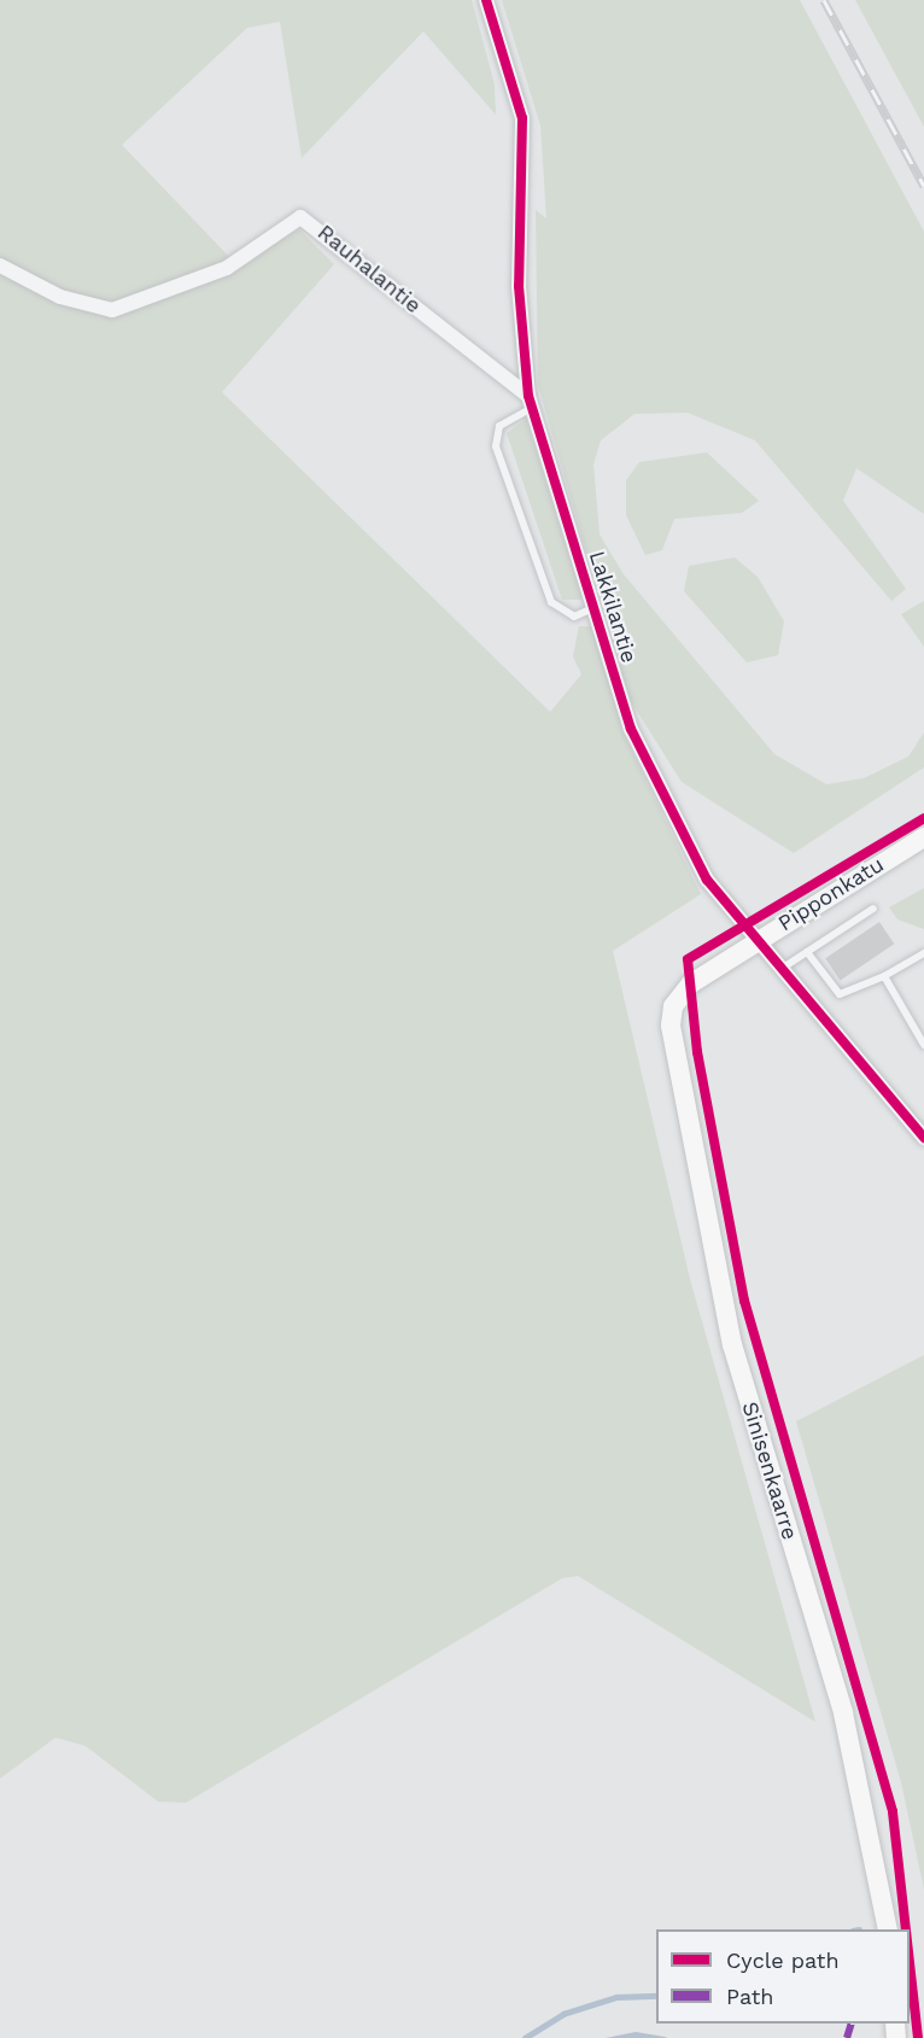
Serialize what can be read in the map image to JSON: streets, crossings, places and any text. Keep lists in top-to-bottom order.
{
  "streets": {
    "street": [
      "Rauhalantie",
      "Lakkilantie",
      "Pipponkatu",
      "Sinisenkaarre"
    ]
  },
  "crossings": [
    ["Rauhalantie", "Lakkilantie"],
    ["Lakkilantie", "Pipponkatu"],
    ["Pipponkatu", "Sinisenkaarre"]
  ],
  "legend": ["Cycle path", "Path"]
}
